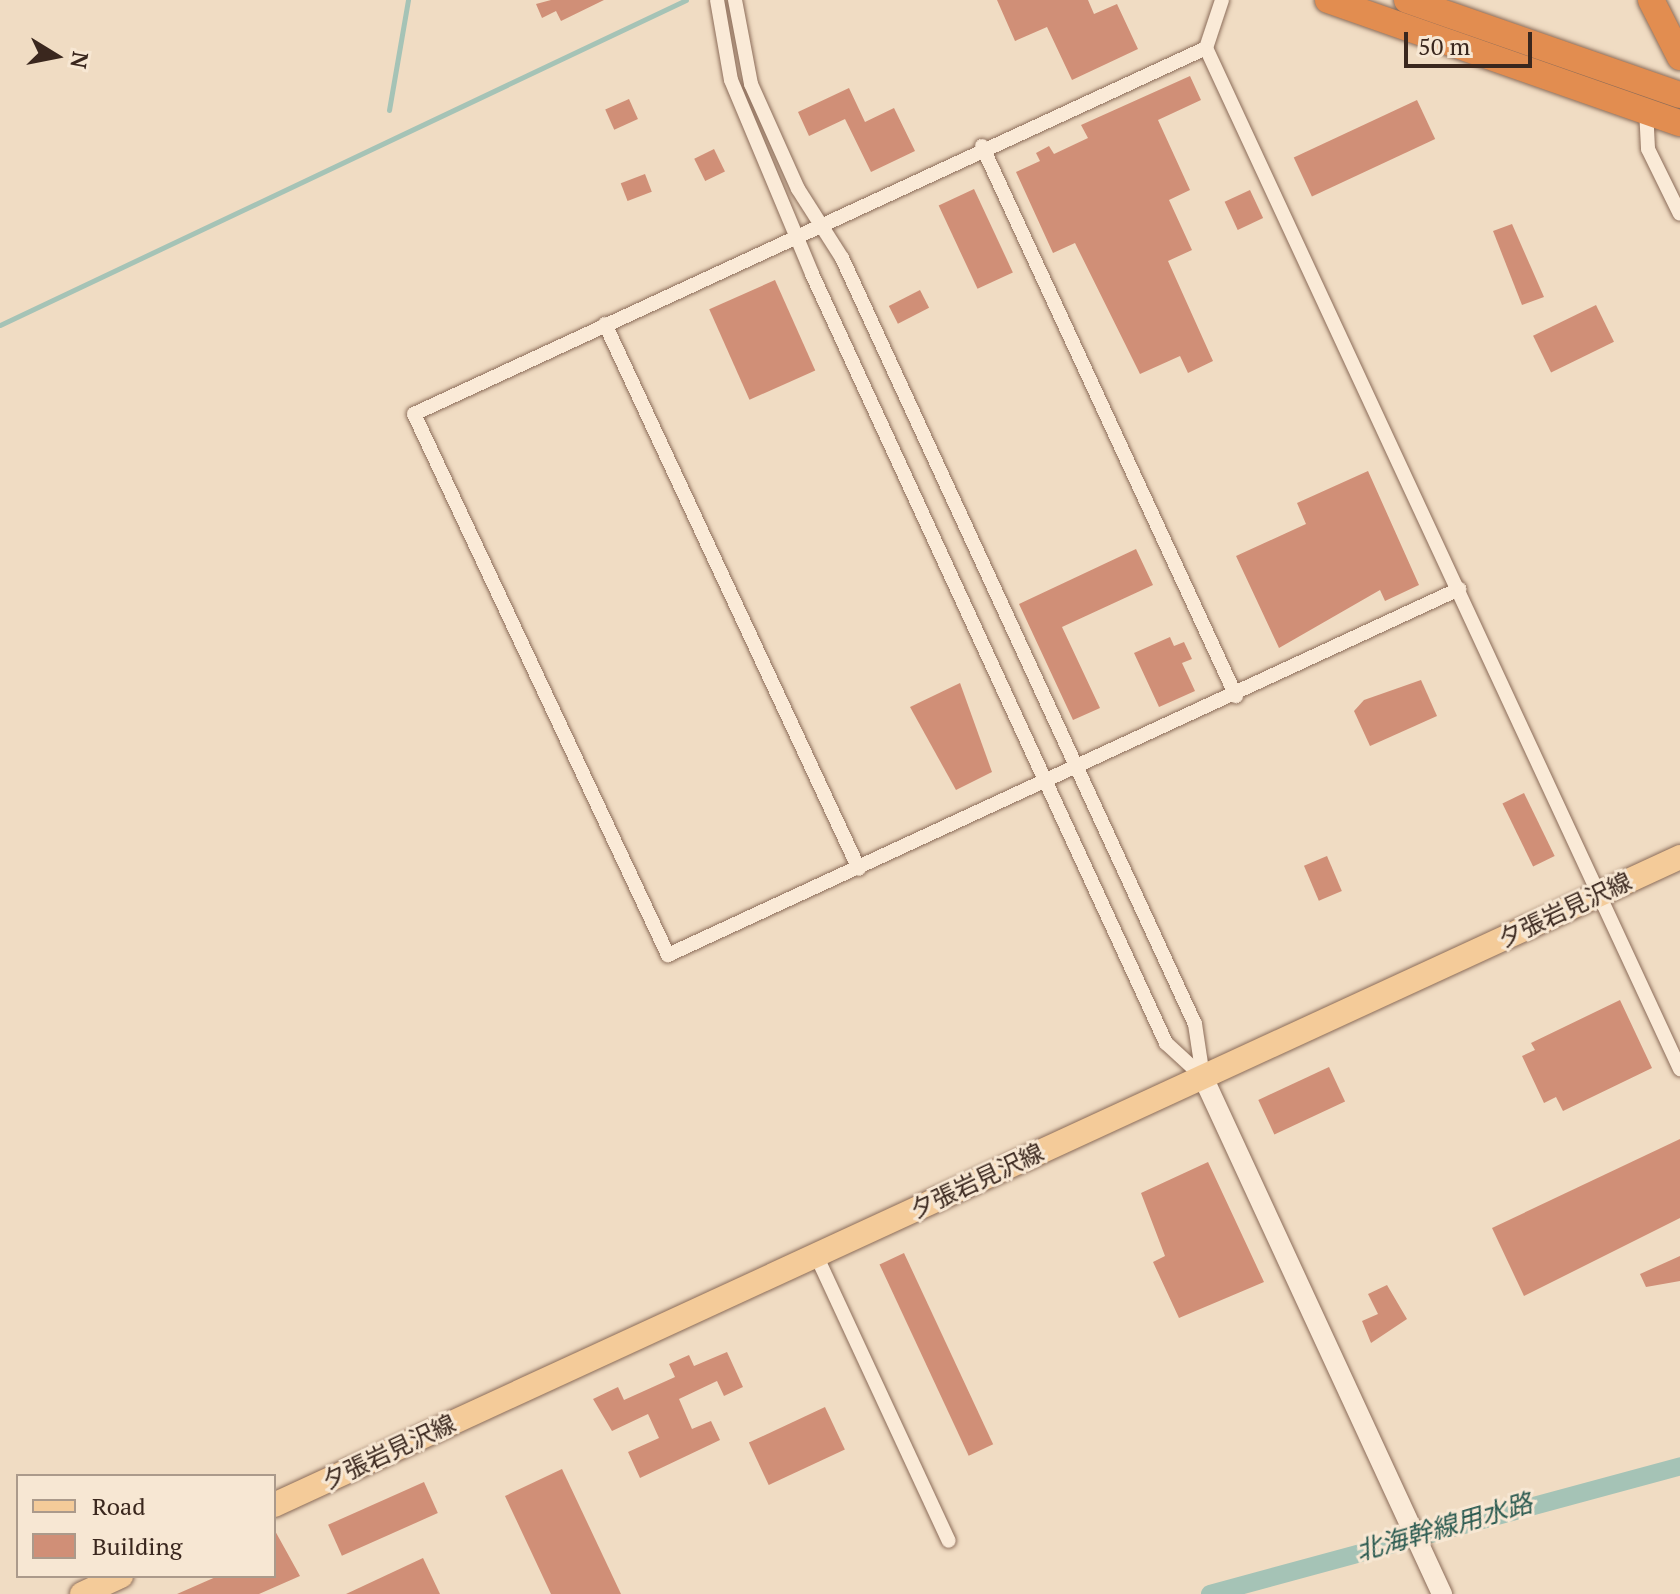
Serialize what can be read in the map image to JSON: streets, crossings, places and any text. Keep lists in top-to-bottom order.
{
  "streets": {
    "main road": ["夕張岩見沢線"]
  },
  "water": ["北海幹線用水路"],
  "legend": ["Road", "Building"],
  "scale_bar": "50 m",
  "north": "right"
}
